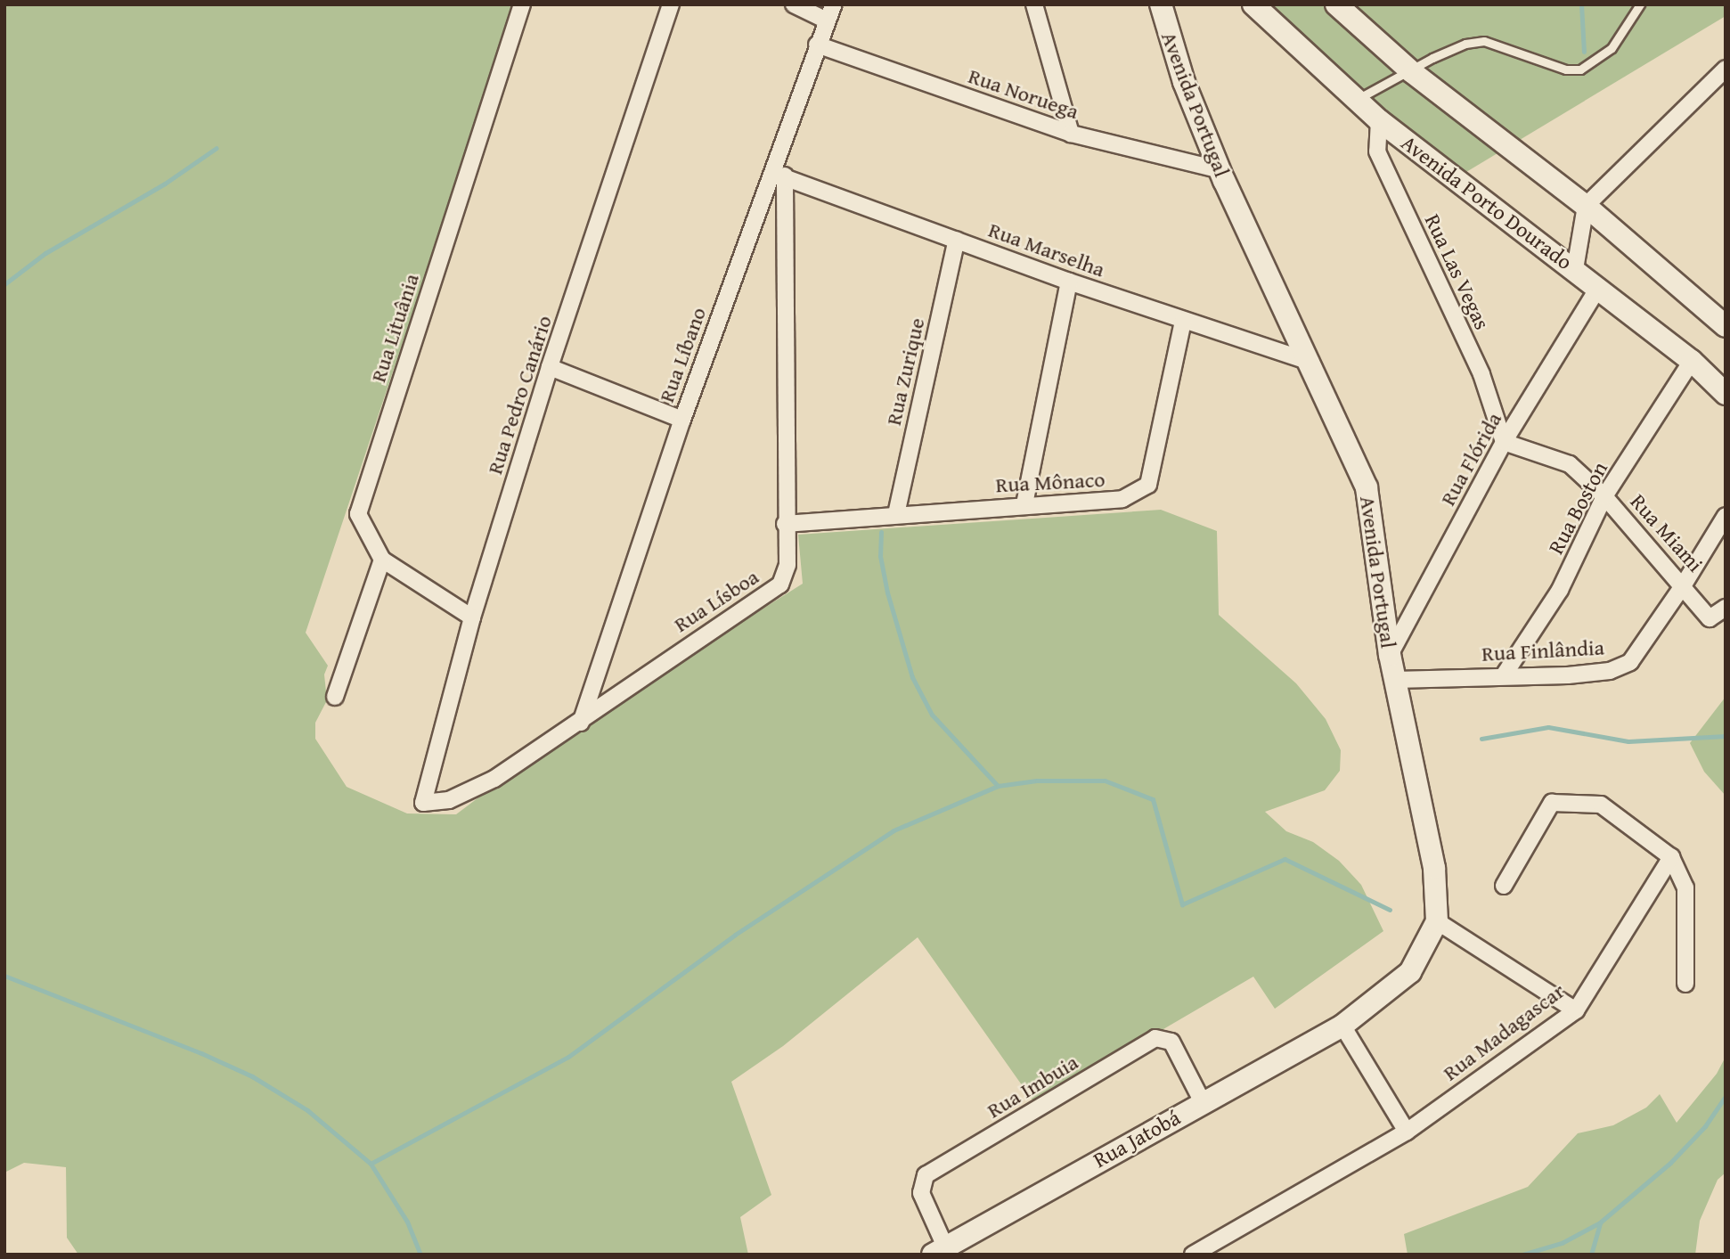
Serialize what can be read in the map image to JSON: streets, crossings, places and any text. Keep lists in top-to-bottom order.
{
  "streets": {
    "street": [
      "Rua Noruega",
      "Avenida Portugal",
      "Avenida Porto Dourado",
      "Rua Marselha",
      "Rua Las Vegas",
      "Rua Lituânia",
      "Rua Líbano",
      "Rua Zurique",
      "Rua Pedro Canário",
      "Rua Flórida",
      "Rua Mônaco",
      "Rua Boston",
      "Rua Miami",
      "Rua Lísboa",
      "Rua Finlândia",
      "Rua Madagascar",
      "Rua Imbuia",
      "Rua Jatobá"
    ]
  },
  "crossings": [
    ["Rua Noruega", "Avenida Portugal"],
    ["Rua Noruega", "Rua Líbano"],
    ["Avenida Portugal", "Rua Marselha"],
    ["Avenida Portugal", "Rua Flórida"],
    ["Avenida Portugal", "Rua Finlândia"],
    ["Avenida Porto Dourado", "Rua Las Vegas"],
    ["Avenida Porto Dourado", "Rua Flórida"],
    ["Avenida Porto Dourado", "Rua Boston"],
    ["Rua Marselha", "Rua Líbano"],
    ["Rua Marselha", "Rua Zurique"],
    ["Rua Marselha", "Rua Mônaco"],
    ["Rua Marselha", "Rua Lísboa"],
    ["Rua Las Vegas", "Rua Flórida"],
    ["Rua Las Vegas", "Rua Miami"],
    ["Rua Lituânia", "Rua Pedro Canário"],
    ["Rua Líbano", "Rua Lísboa"],
    ["Rua Zurique", "Rua Mônaco"],
    ["Rua Pedro Canário", "Rua Lísboa"],
    ["Rua Flórida", "Rua Miami"],
    ["Rua Mônaco", "Rua Lísboa"],
    ["Rua Boston", "Rua Miami"],
    ["Rua Boston", "Rua Finlândia"],
    ["Rua Miami", "Rua Finlândia"],
    ["Rua Imbuia", "Rua Jatobá"]
  ]
}
